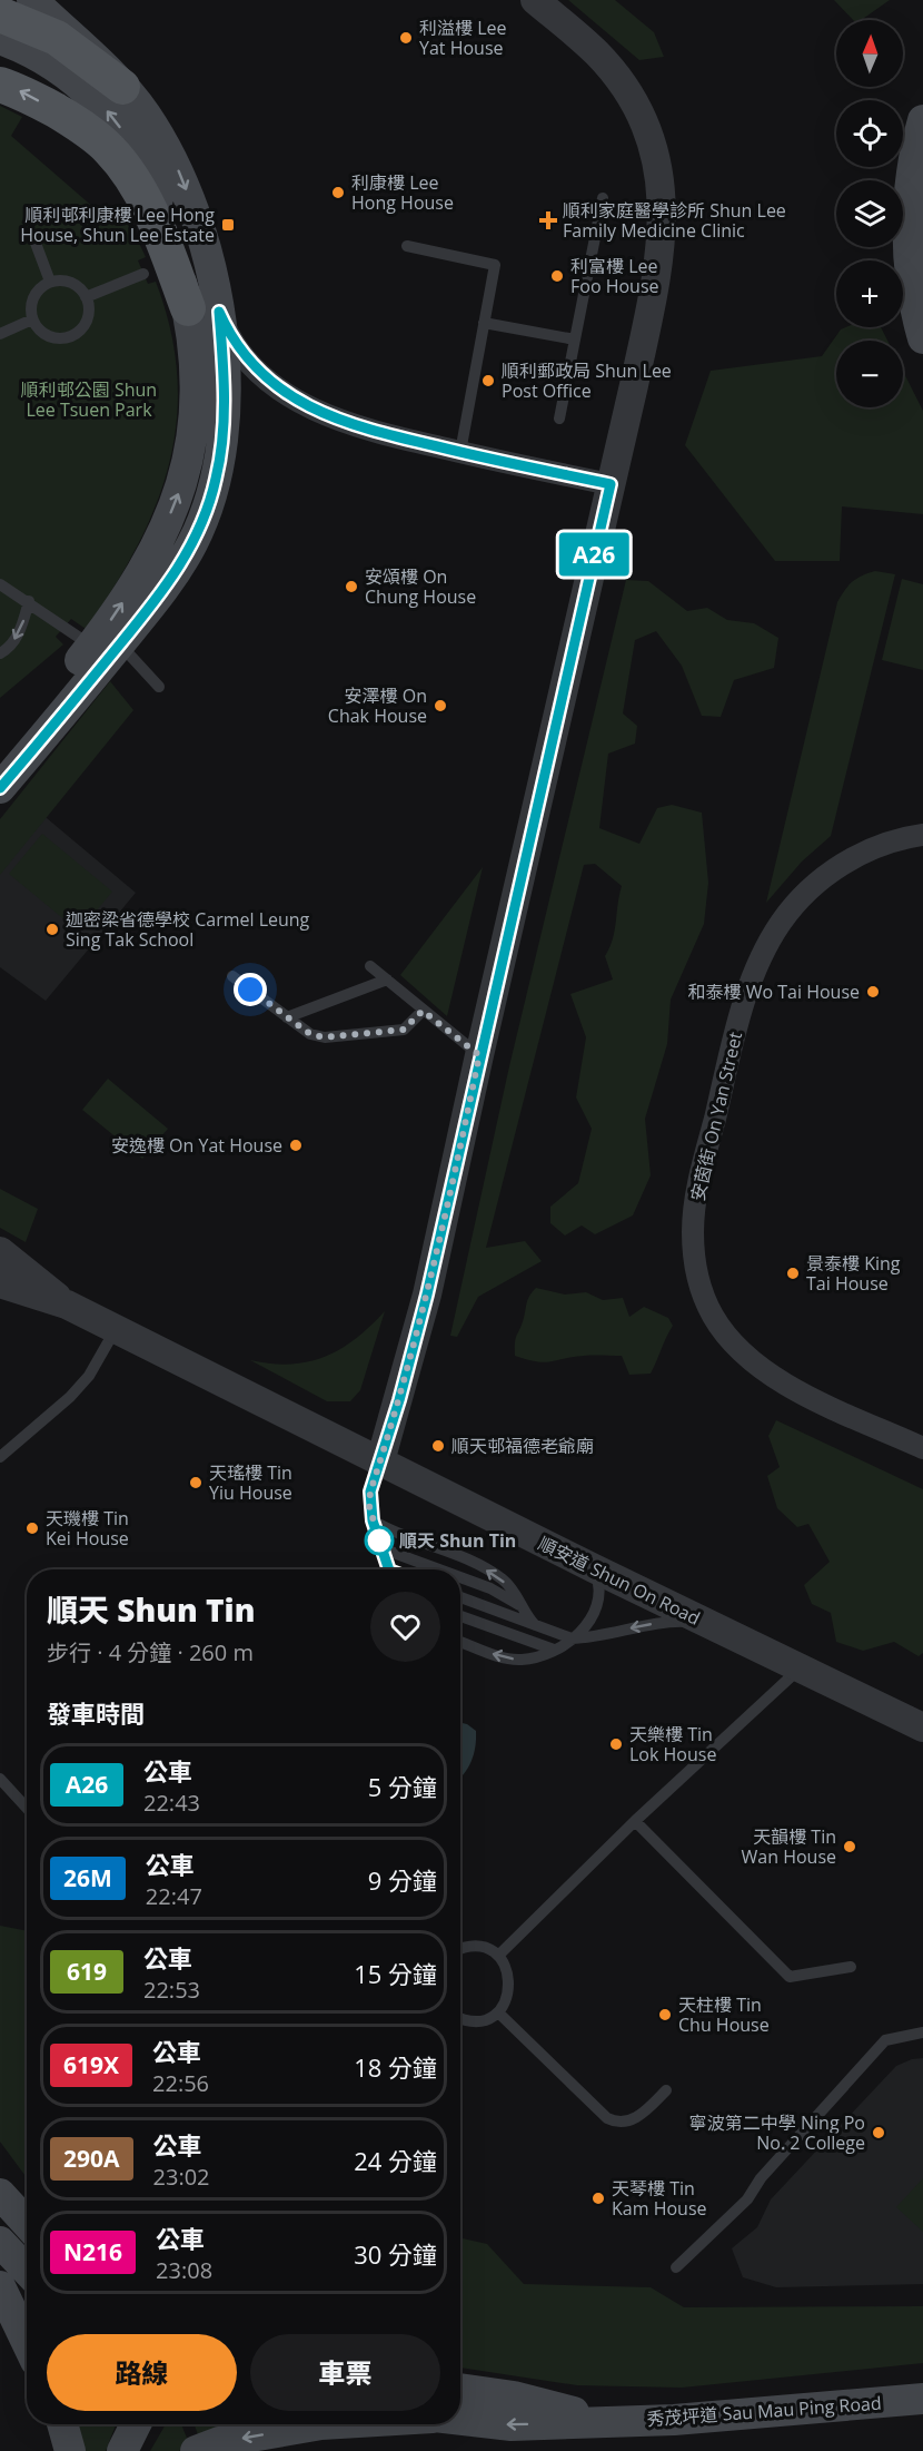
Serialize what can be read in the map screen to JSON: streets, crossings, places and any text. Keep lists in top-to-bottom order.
{
  "streets": {
    "main road": ["秀茂坪道 Sau Mau Ping Road"],
    "street": ["安茵街 On Yan Street", "順安道 Shun On Road"]
  },
  "parks": ["順利邨公園 Shun Lee Tsuen Park"],
  "places": {
    "other": [
      "利溢樓 Lee Yat House",
      "利康樓 Lee Hong House",
      "利富樓 Lee Foo House",
      "順利郵政局 Shun Lee Post Office",
      "安頌樓 On Chung House",
      "安澤樓 On Chak House",
      "迦密梁省德學校 Carmel Leung Sing Tak School",
      "和泰樓 Wo Tai House",
      "安逸樓 On Yat House",
      "景泰樓 King Tai House",
      "順天邨福德老爺廟",
      "天瑤樓 Tin Yiu House",
      "天璣樓 Tin Kei House",
      "順天 Shun Tin",
      "天樂樓 Tin Lok House",
      "天韻樓 Tin Wan House",
      "天柱樓 Tin Chu House",
      "寧波第二中學 Ning Po No. 2 College",
      "天琴樓 Tin Kam House"
    ],
    "health": ["順利家庭醫學診所 Shun Lee Family Medicine Clinic"],
    "transit": ["順利邨利康樓 Lee Hong House, Shun Lee Estate"]
  },
  "lines": ["bus line A26"],
  "north": "top",
  "page": {
    "on_map": "A26",
    "map_buttons": ["+", "−"],
    "heading": [
      ["順天 Shun Tin", "步行 · 4 分鐘 · 260 m"],
      "發車時間"
    ],
    "list": [
      {
        "mark": "A26",
        "name": "公車",
        "note": "22:43",
        "value": "5 分鐘"
      },
      {
        "mark": "26M",
        "name": "公車",
        "note": "22:47",
        "value": "9 分鐘"
      },
      {
        "mark": "619",
        "name": "公車",
        "note": "22:53",
        "value": "15 分鐘"
      },
      {
        "mark": "619X",
        "name": "公車",
        "note": "22:56",
        "value": "18 分鐘"
      },
      {
        "mark": "290A",
        "name": "公車",
        "note": "23:02",
        "value": "24 分鐘"
      },
      {
        "mark": "N216",
        "name": "公車",
        "note": "23:08",
        "value": "30 分鐘"
      }
    ],
    "buttons": ["路線", "車票"]
  }
}
